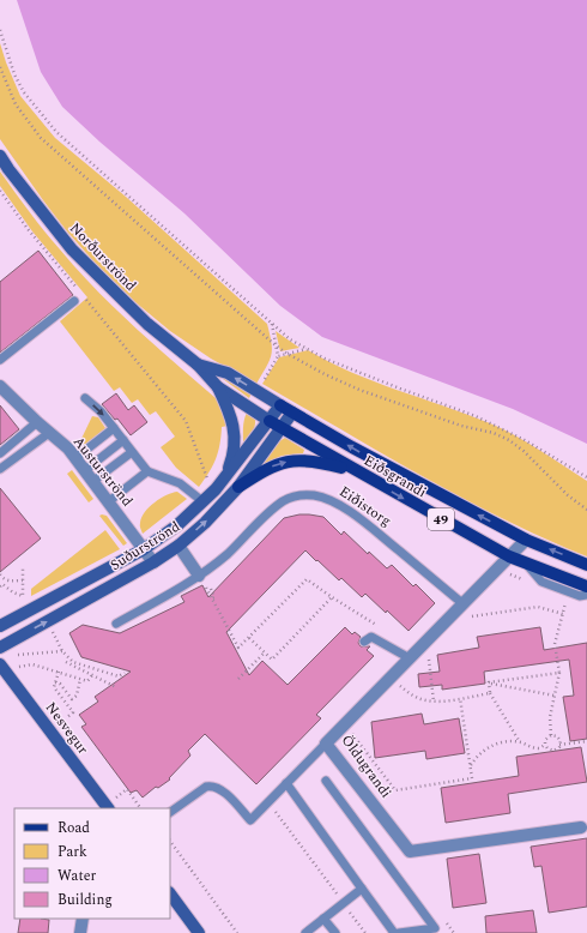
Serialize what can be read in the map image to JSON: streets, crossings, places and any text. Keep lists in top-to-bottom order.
{
  "streets": {
    "main road": ["Eiðsgrandi", "49"],
    "street": [
      "Norðurströnd",
      "Austurströnd",
      "Suðurströnd",
      "Nesvegur",
      "Öldugrandi"
    ],
    "lane": ["Eiðistorg"]
  },
  "crossings": [
    ["Norðurströnd", "Eiðsgrandi"],
    ["Norðurströnd", "Suðurströnd"],
    ["Austurströnd", "Suðurströnd"],
    ["Eiðsgrandi", "49"],
    ["Eiðsgrandi", "Suðurströnd"],
    ["Eiðsgrandi", "Öldugrandi"],
    ["Eiðistorg", "Öldugrandi"],
    ["49", "Suðurströnd"]
  ],
  "legend": [
    "Road",
    "Park",
    "Water",
    "Building"
  ]
}
